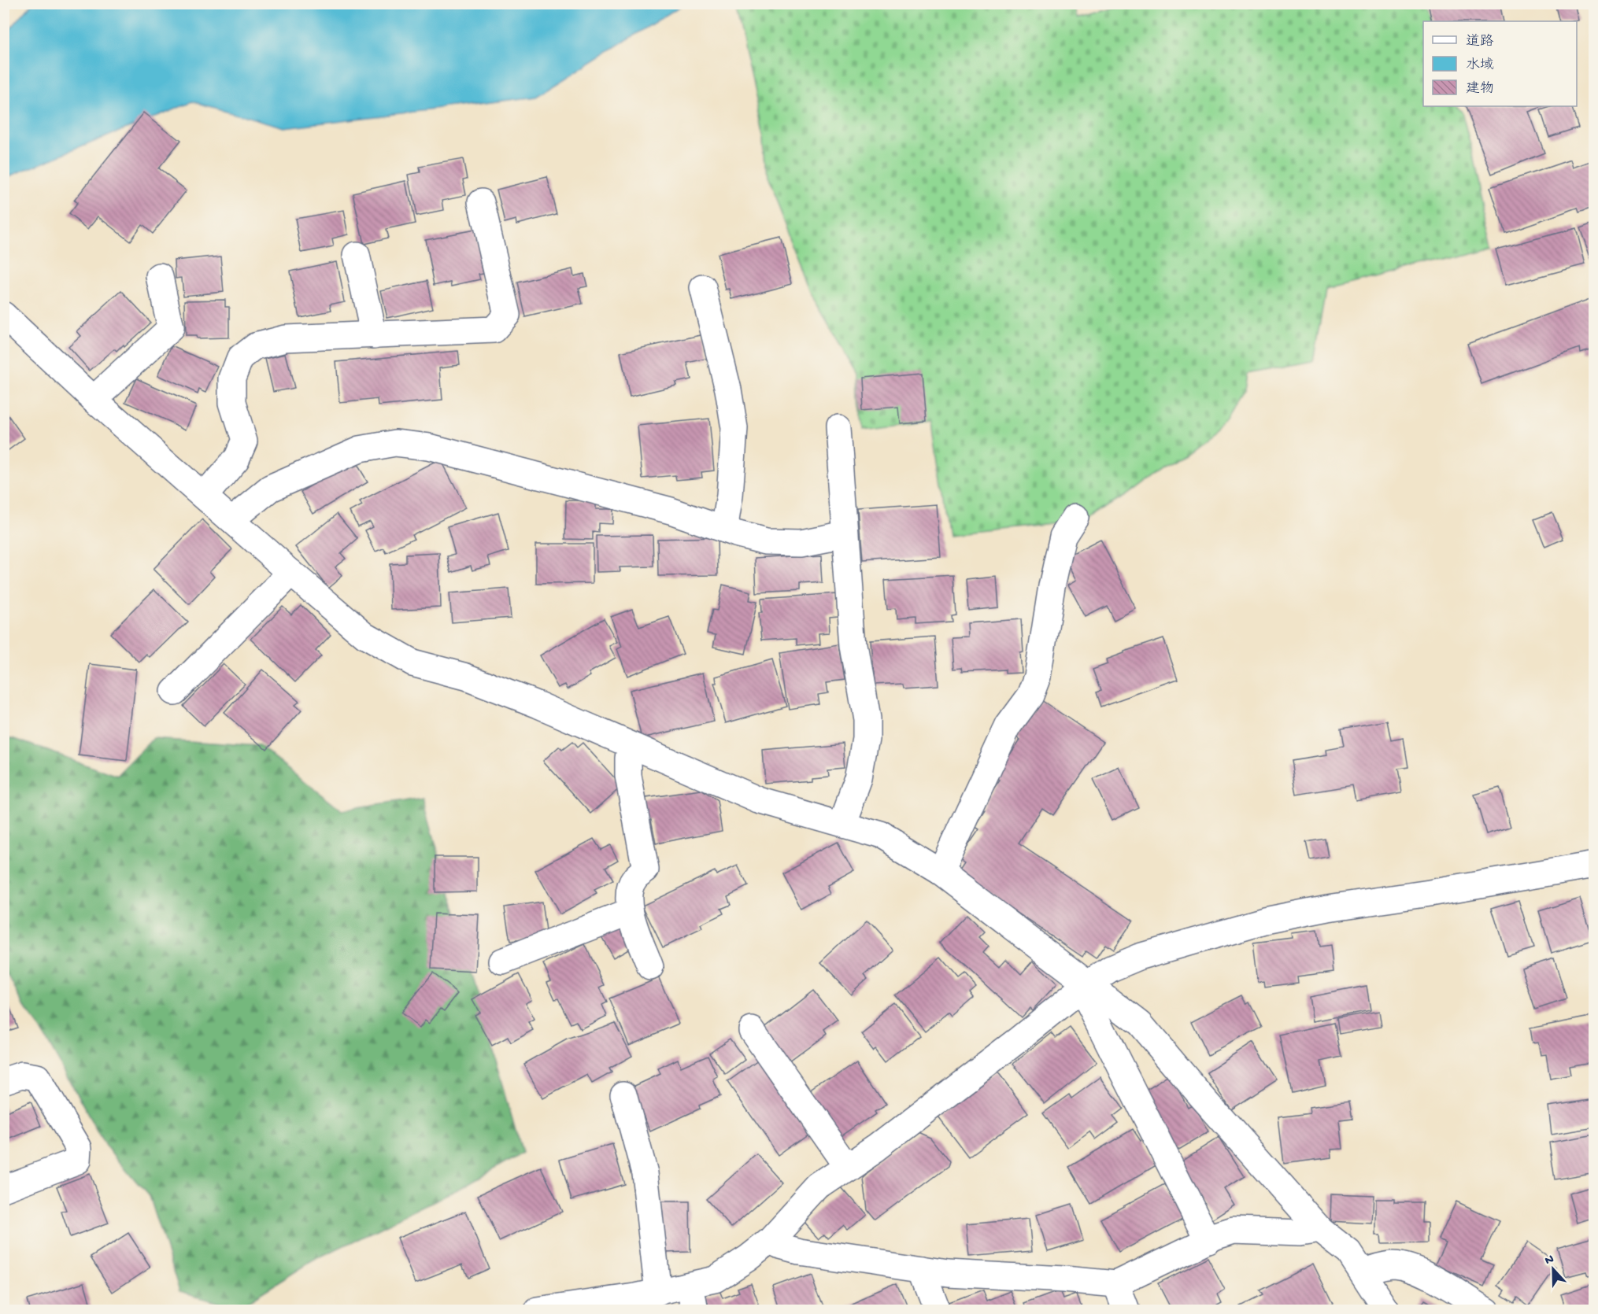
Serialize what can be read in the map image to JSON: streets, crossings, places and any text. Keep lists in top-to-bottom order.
{
  "legend": ["道路", "水域", "建物"],
  "north": "top"
}
